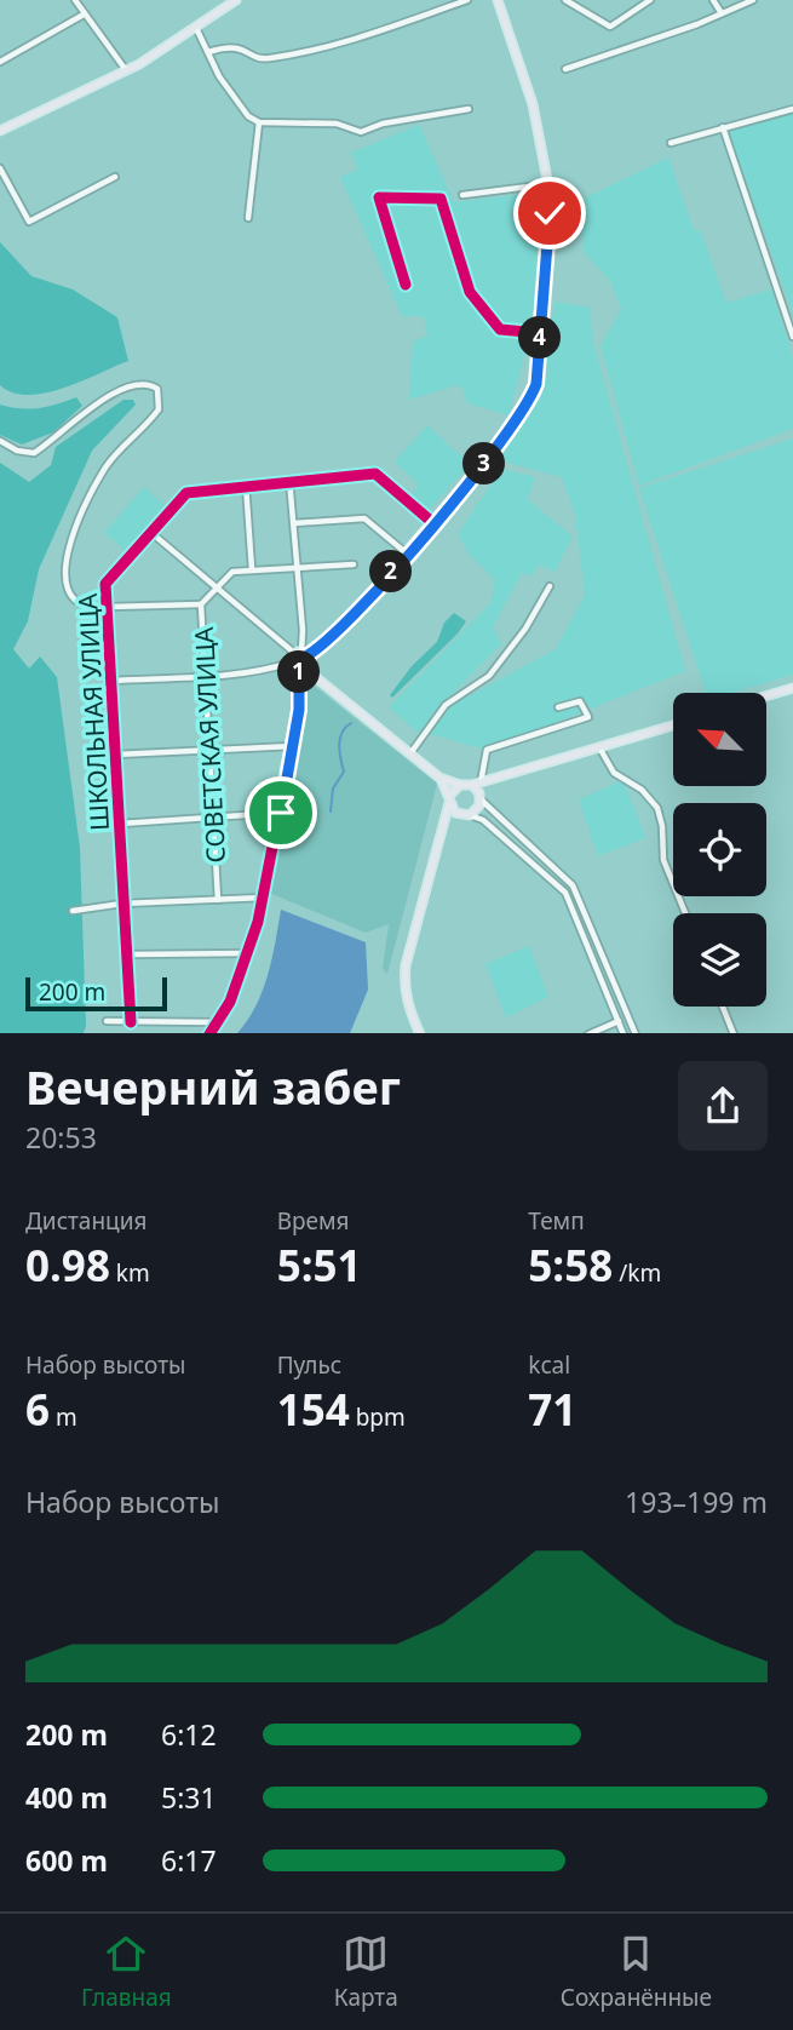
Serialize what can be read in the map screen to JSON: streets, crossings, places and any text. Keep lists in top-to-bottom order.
{
  "streets": {
    "street": ["ШКОЛЬНАЯ УЛИЦА", "СОВЕТСКАЯ УЛИЦА"]
  },
  "scale_bar": "200 m",
  "north": "top left",
  "page": {
    "pins": [
      "4",
      "3",
      "2",
      "1"
    ],
    "scale": "200 m",
    "heading": ["Вечерний забег", "20:53"],
    "stats": [
      ["Дистанция", "0.98 km"],
      ["Время", "5:51"],
      ["Темп", "5:58 /km"],
      ["Набор высоты", "6 m"],
      ["Пульс", "154 bpm"],
      ["kcal", "71"]
    ],
    "chart": ["Набор высоты", "193–199 m"],
    "list": [
      {
        "name": "200 m",
        "note": "6:12"
      },
      {
        "name": "400 m",
        "note": "5:31"
      },
      {
        "name": "600 m",
        "note": "6:17"
      }
    ],
    "tabs": ["Главная", "Карта", "Сохранённые"]
  }
}
